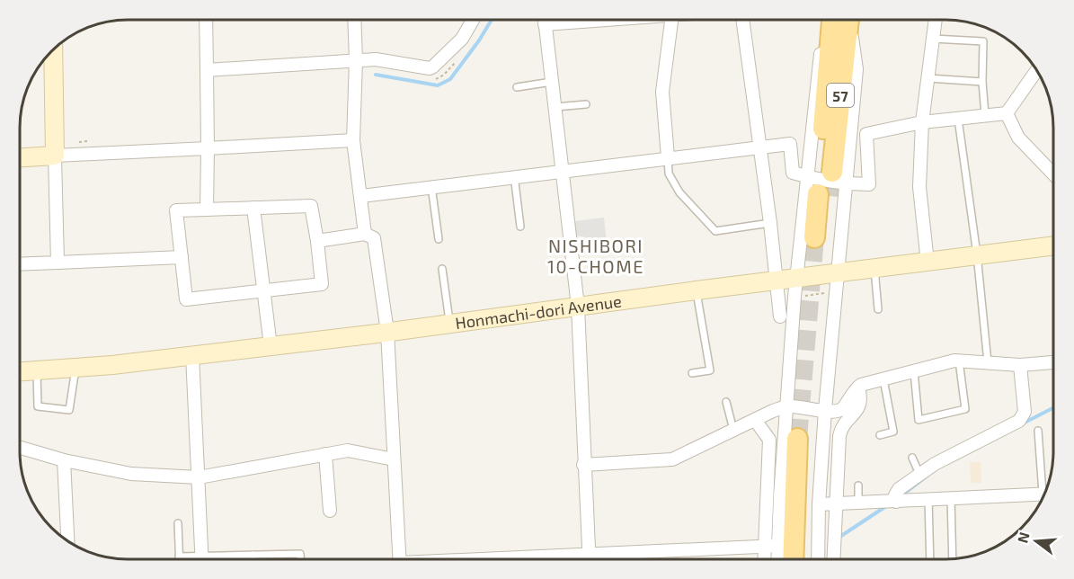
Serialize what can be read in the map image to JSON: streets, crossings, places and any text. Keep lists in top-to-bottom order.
{
  "streets": {
    "main road": ["57", "Honmachi-dori Avenue"]
  },
  "districts": ["NISHIBORI 10-CHOME"],
  "north": "left"
}
